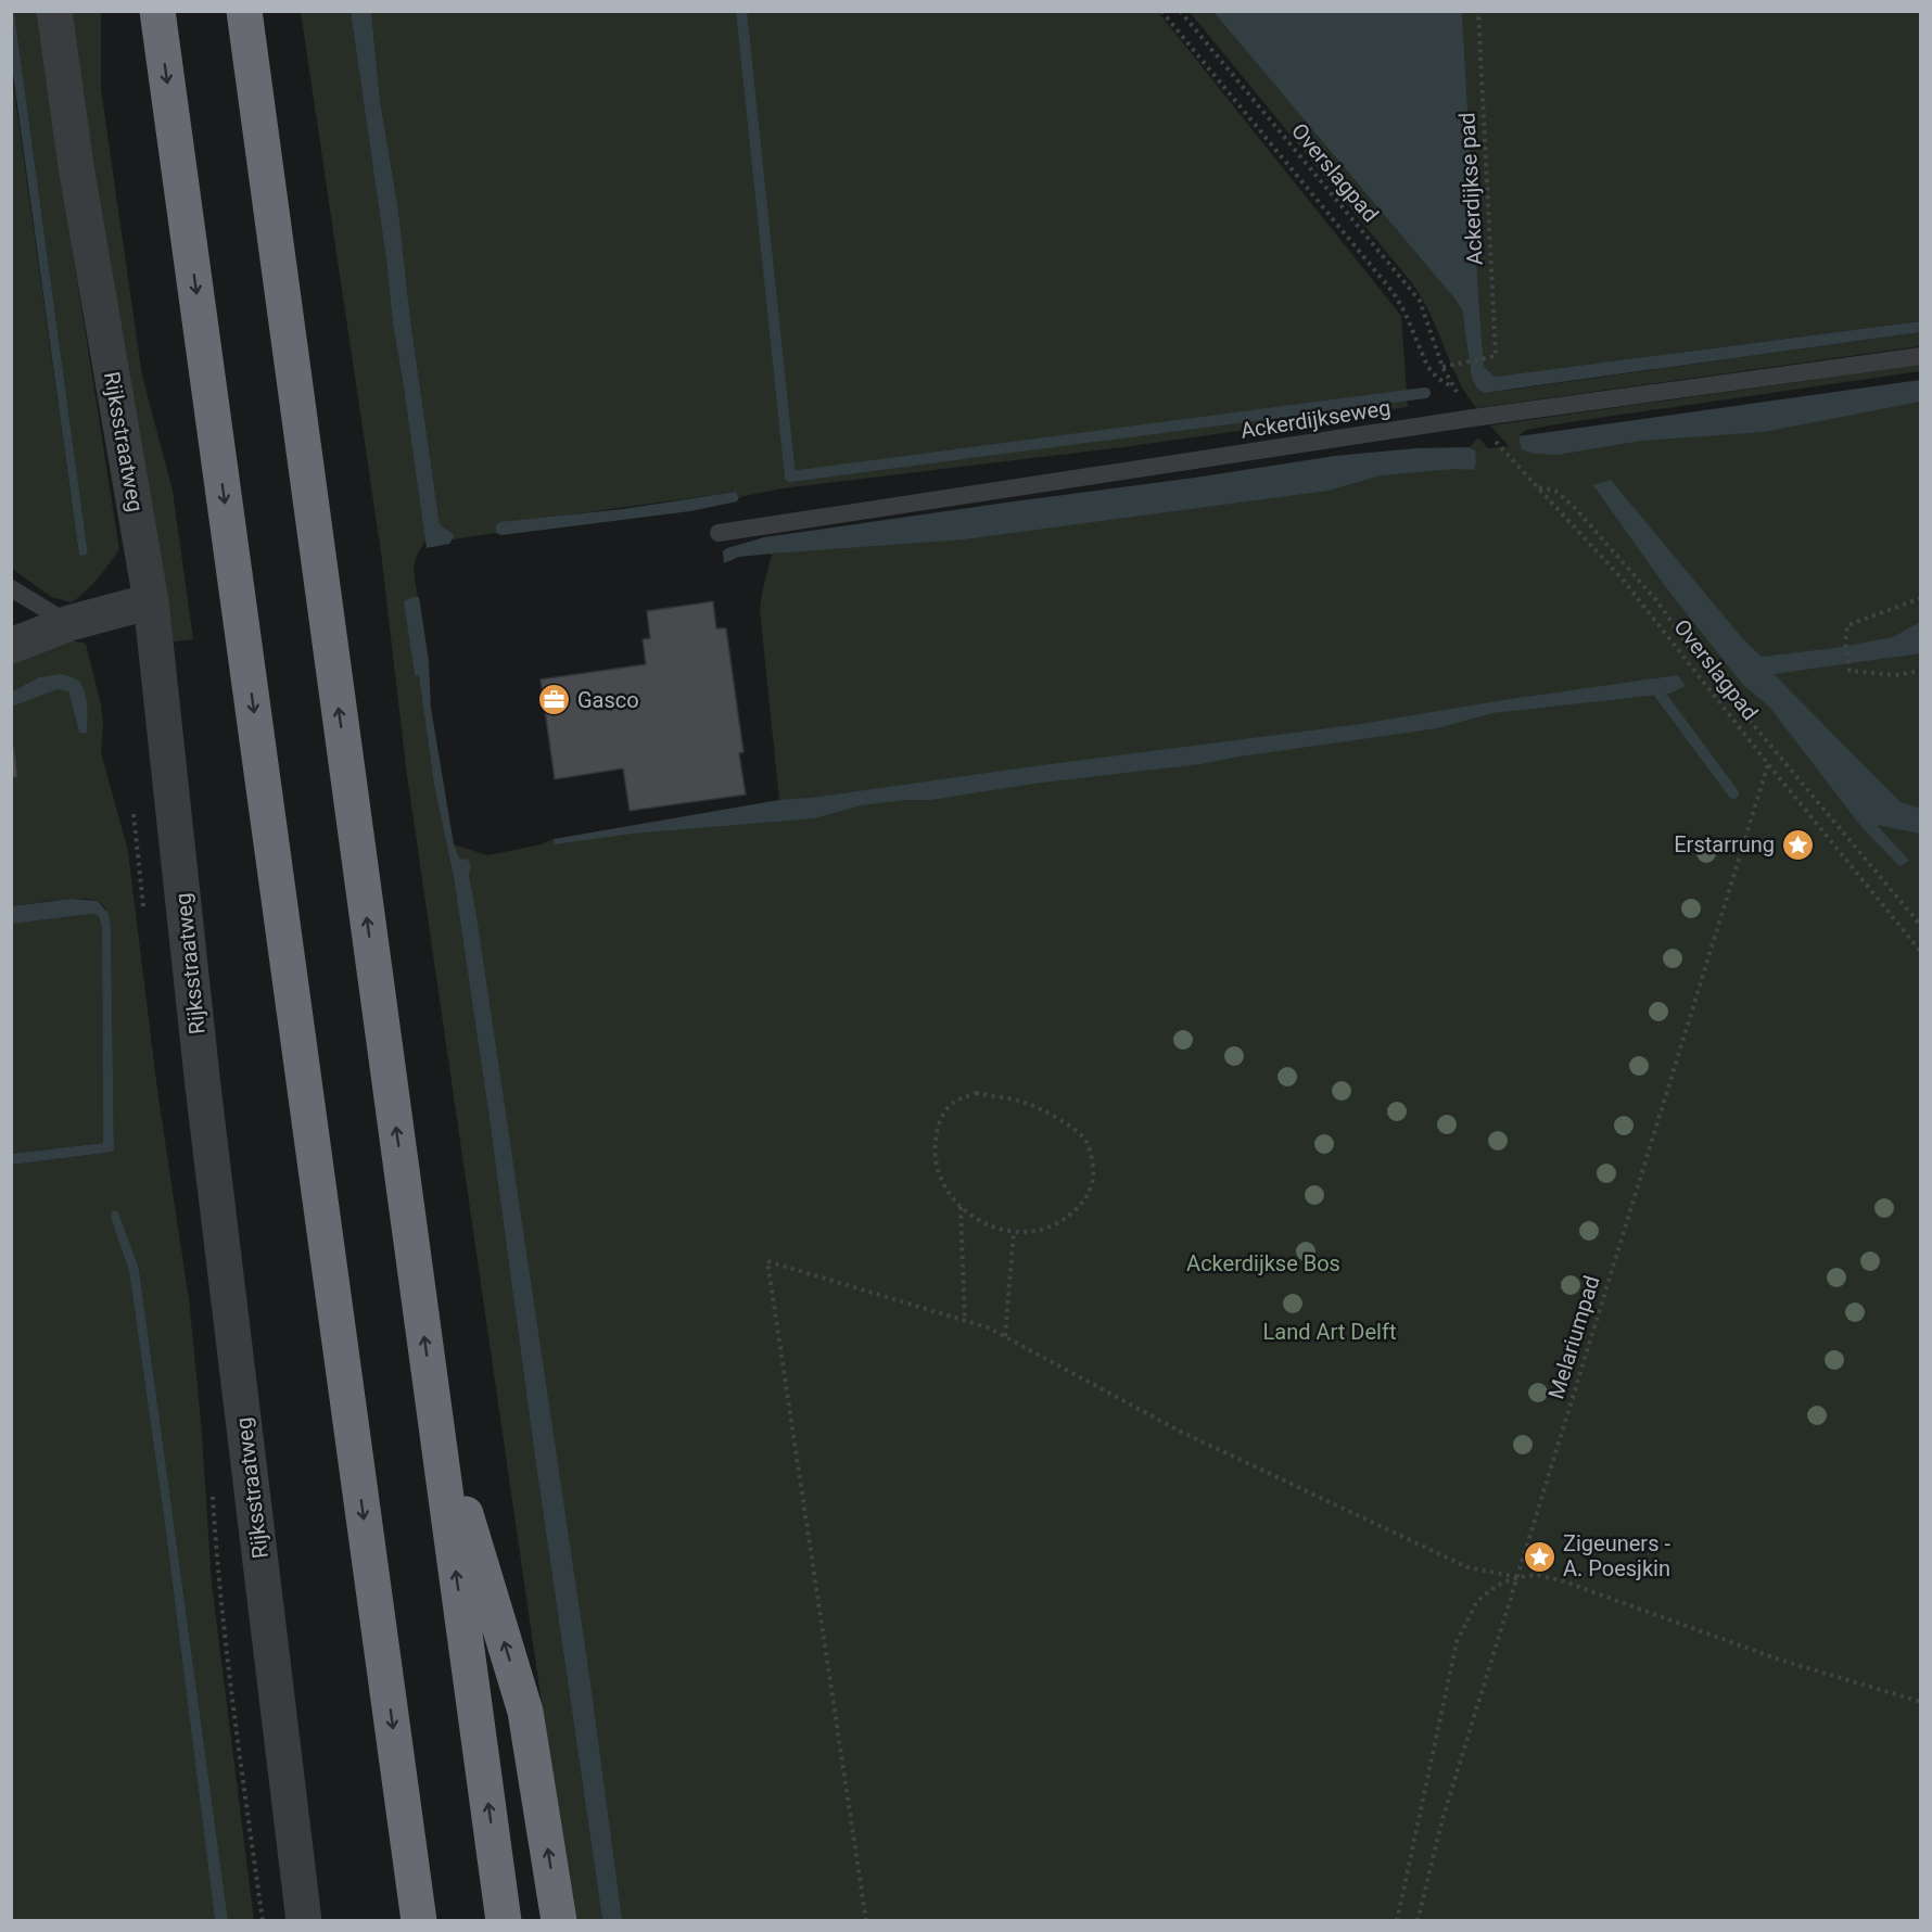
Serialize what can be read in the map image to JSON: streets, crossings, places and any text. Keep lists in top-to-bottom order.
{
  "streets": {
    "street": ["Rijksstraatweg"],
    "lane": ["Ackerdijkseweg"],
    "path": ["Overslagpad", "Ackerdijkse pad", "Melariumpad"]
  },
  "crossings": [
    ["Overslagpad", "Ackerdijkse pad"],
    ["Overslagpad", "Ackerdijkseweg"],
    ["Overslagpad", "Melariumpad"]
  ],
  "parks": ["Ackerdijkse Bos", "Land Art Delft"],
  "places": {
    "office": ["Gasco"],
    "place": ["Erstarrung", "Zigeuners - A. Poesjkin"]
  }
}
